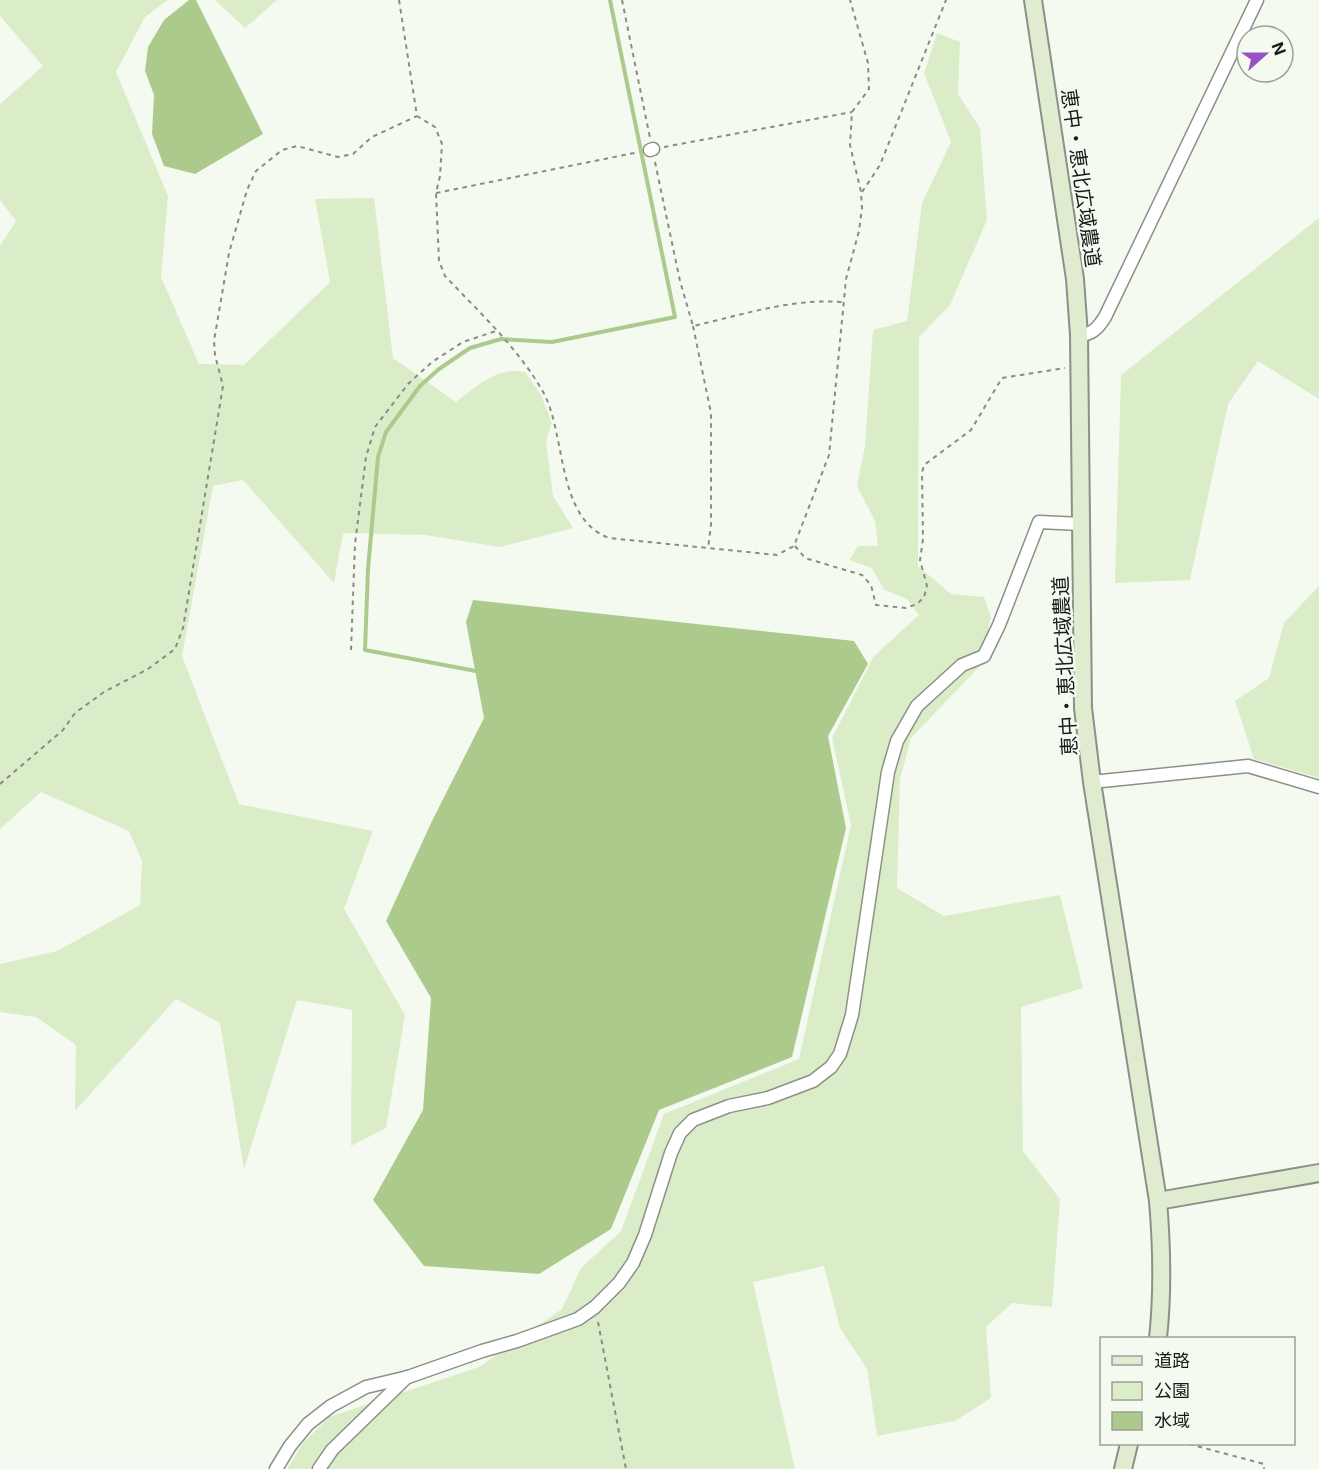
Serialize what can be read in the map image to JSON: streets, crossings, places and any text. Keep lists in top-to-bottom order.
{
  "streets": {
    "street": ["恵中・恵北広域農道"]
  },
  "legend": ["道路", "公園", "水域"],
  "north": "right"
}
